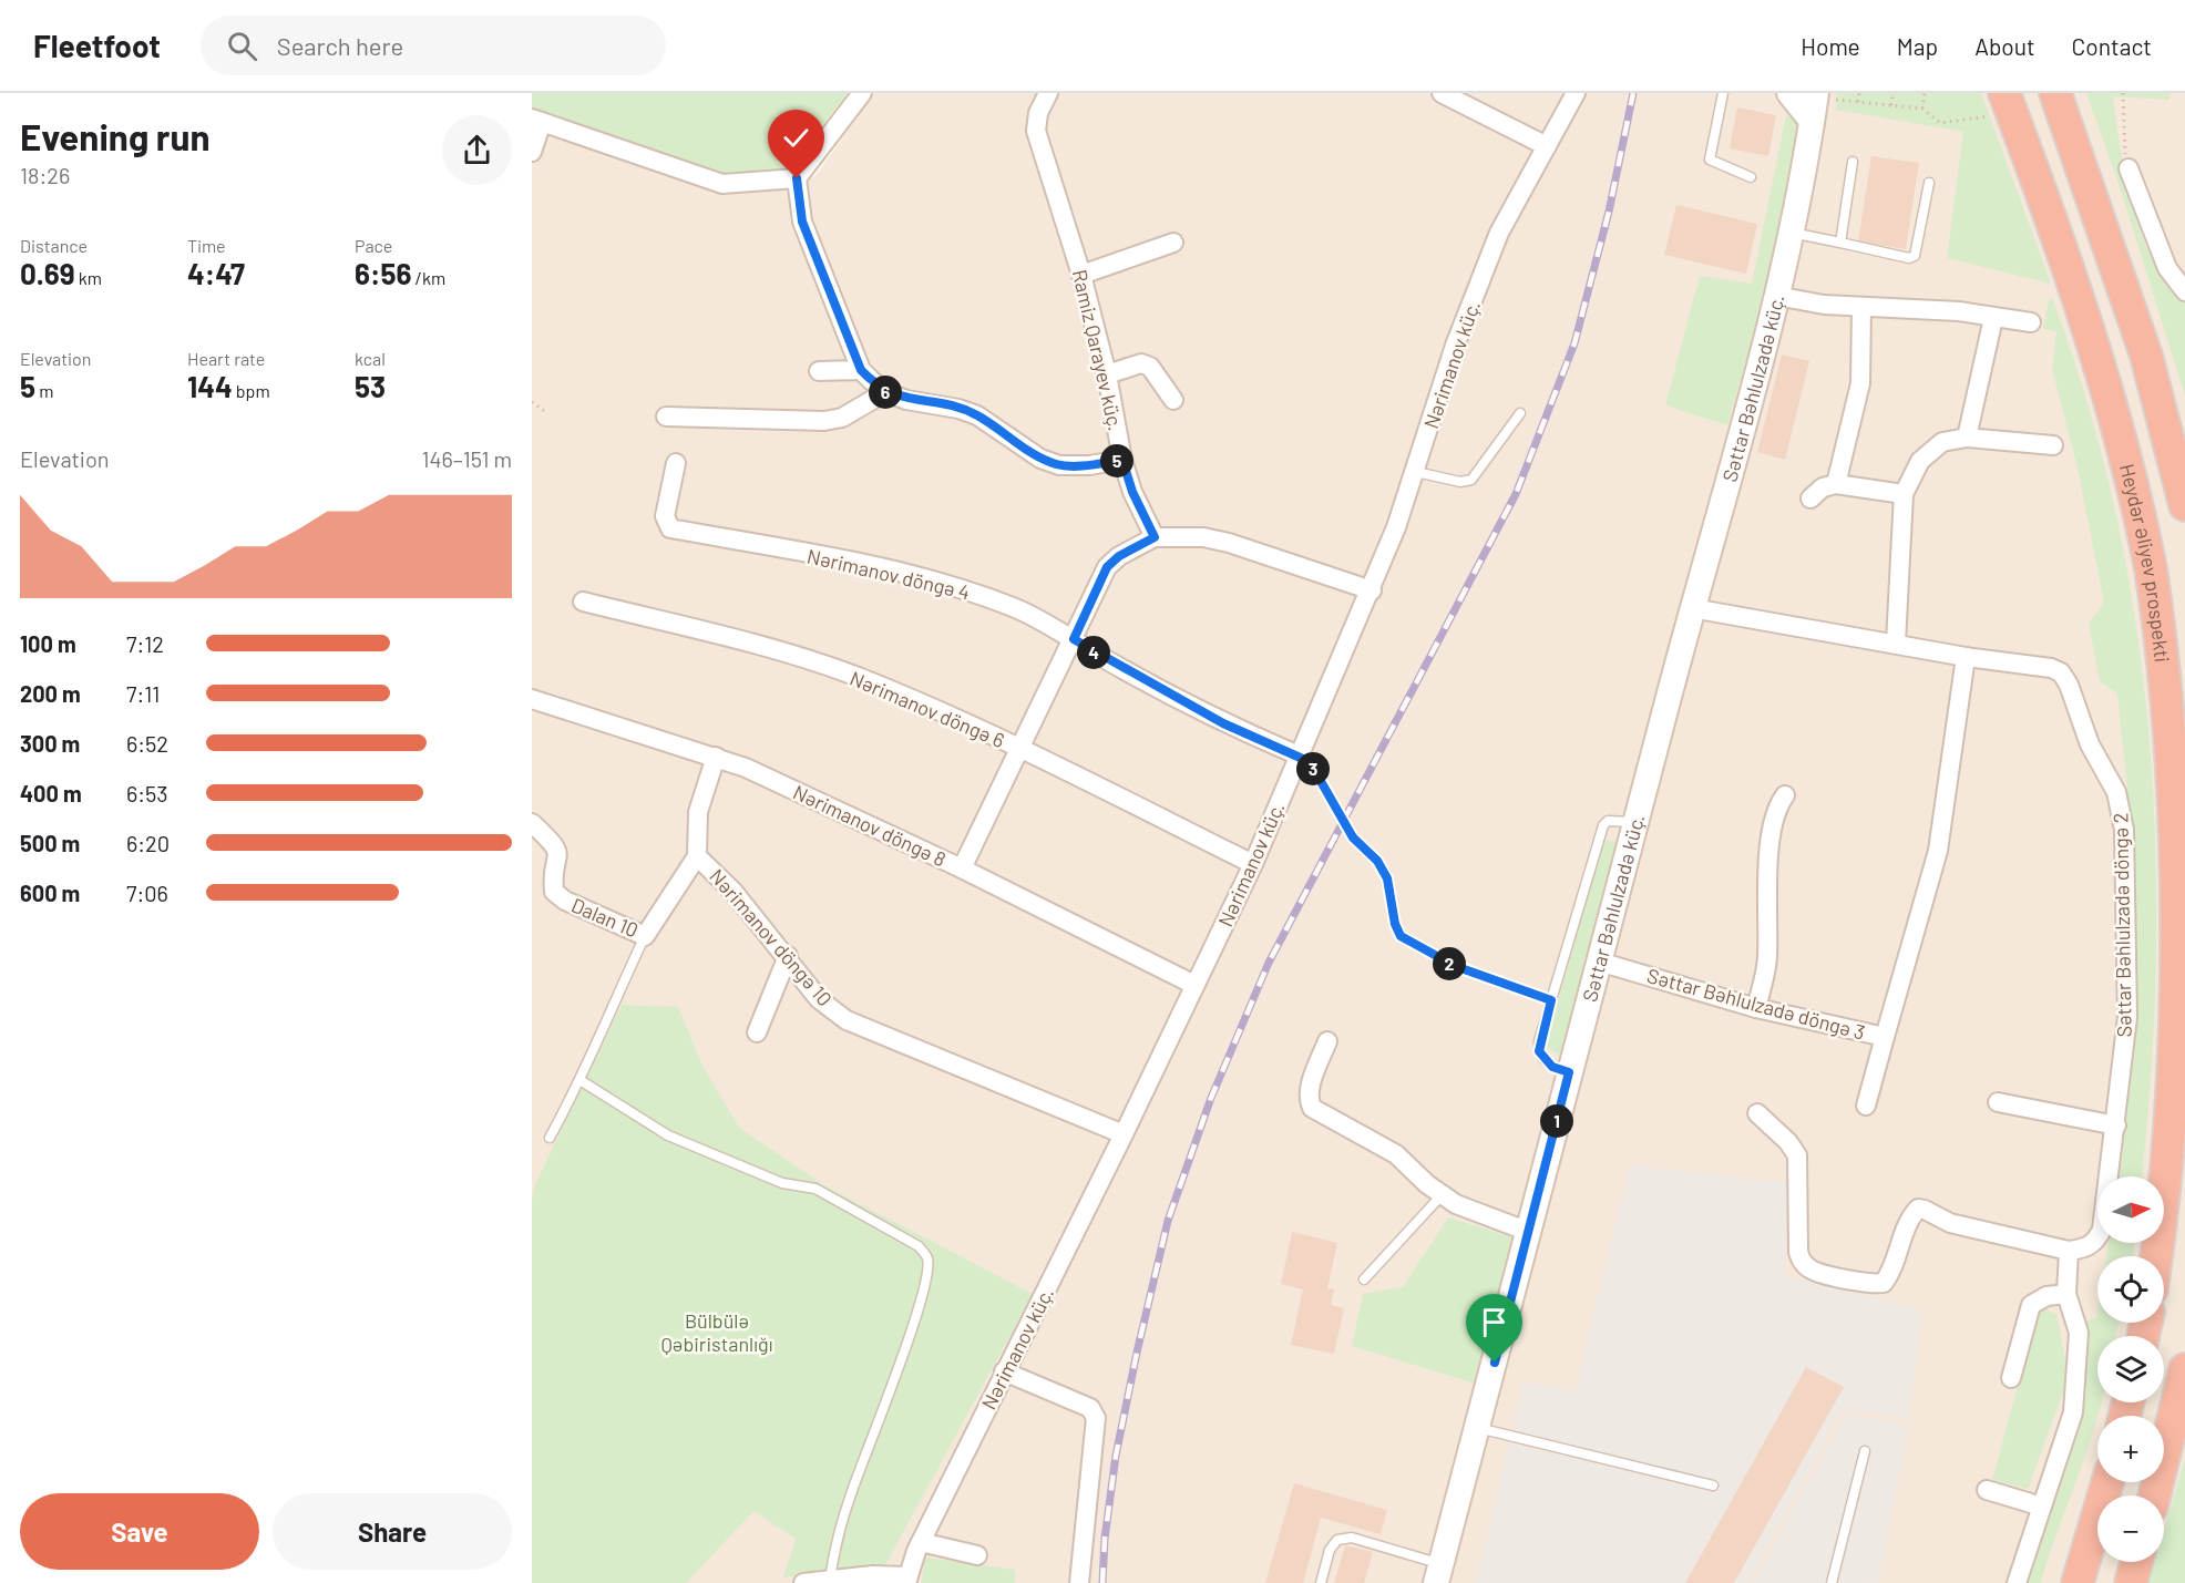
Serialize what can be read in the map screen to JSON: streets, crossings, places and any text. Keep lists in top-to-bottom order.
{
  "streets": {
    "highway": ["Heydər Əliyev prospekti"],
    "main road": ["Səttar Bəhlulzadə küç."],
    "street": [
      "Ramiz Qarayev küç.",
      "Nərimanov küç.",
      "Nərimanov döngə 4",
      "Nərimanov döngə 6",
      "Nərimanov döngə 8",
      "Dalan 10",
      "Səttar Bəhlulzadə döngə 2",
      "Nərimanov döngə 10",
      "Səttar Bəhlulzadə döngə 3"
    ]
  },
  "crossings": [
    ["Nərimanov küç.", "Nərimanov döngə 4"],
    ["Nərimanov küç.", "Nərimanov döngə 6"],
    ["Nərimanov küç.", "Nərimanov döngə 8"],
    ["Nərimanov küç.", "Nərimanov döngə 10"],
    ["Səttar Bəhlulzadə küç.", "Səttar Bəhlulzadə döngə 2"],
    ["Səttar Bəhlulzadə küç.", "Səttar Bəhlulzadə döngə 3"],
    ["Nərimanov döngə 8", "Nərimanov döngə 10"],
    ["Dalan 10", "Nərimanov döngə 10"],
    ["Səttar Bəhlulzadə döngə 2", "Səttar Bəhlulzadə döngə 3"]
  ],
  "parks": ["Bülbülə Qəbiristanlığı"],
  "north": "right",
  "page": {
    "header": "Fleetfoot",
    "search": "Search here",
    "nav": [
      "Home",
      "Map",
      "About",
      "Contact"
    ],
    "heading": ["Evening run", "18:26"],
    "stats": [
      ["Distance", "0.69 km"],
      ["Time", "4:47"],
      ["Pace", "6:56 /km"],
      ["Elevation", "5 m"],
      ["Heart rate", "144 bpm"],
      ["kcal", "53"]
    ],
    "pins": [
      "6",
      "5",
      "4",
      "3",
      "2",
      "1"
    ],
    "chart": ["Elevation", "146–151 m"],
    "list": [
      {
        "name": "100 m",
        "note": "7:12"
      },
      {
        "name": "200 m",
        "note": "7:11"
      },
      {
        "name": "300 m",
        "note": "6:52"
      },
      {
        "name": "400 m",
        "note": "6:53"
      },
      {
        "name": "500 m",
        "note": "6:20"
      },
      {
        "name": "600 m",
        "note": "7:06"
      }
    ],
    "map_buttons": ["+", "−"],
    "buttons": ["Save", "Share"]
  }
}
